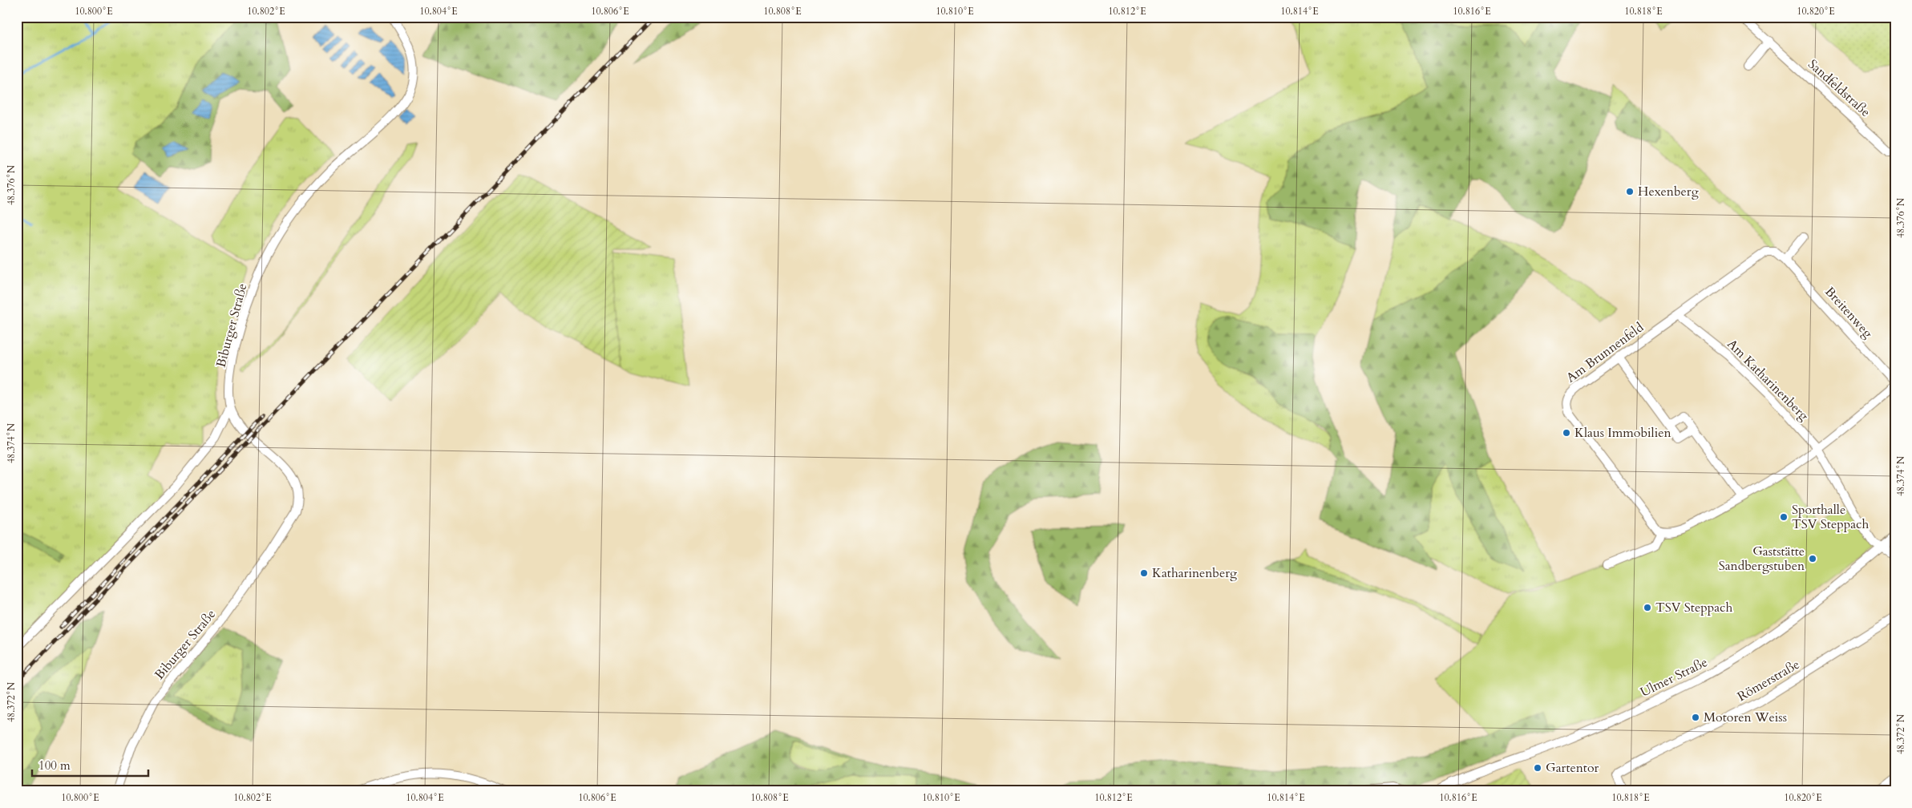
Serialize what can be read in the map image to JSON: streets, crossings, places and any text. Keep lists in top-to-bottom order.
{
  "streets": {
    "street": [
      "Sandfeldstraße",
      "Breitenweg",
      "Biburger Straße",
      "Am Brunnenfeld",
      "Am Katharinenberg",
      "Ulmer Straße",
      "Römerstraße"
    ]
  },
  "crossings": [
    ["Breitenweg", "Am Brunnenfeld"],
    ["Breitenweg", "Am Katharinenberg"],
    ["Am Brunnenfeld", "Am Katharinenberg"],
    ["Am Katharinenberg", "Ulmer Straße"]
  ],
  "places": [
    "Hexenberg",
    "Klaus Immobilien",
    "Sporthalle TSV Steppach",
    "Gaststätte Sandbergstuben",
    "Katharinenberg",
    "TSV Steppach",
    "Motoren Weiss",
    "Gartentor"
  ],
  "scale_bar": "100 m",
  "coordinates": [
    "10.800°E",
    "10.802°E",
    "10.804°E",
    "10.806°E",
    "10.808°E",
    "10.810°E",
    "10.812°E",
    "10.814°E",
    "10.816°E",
    "10.818°E",
    "10.820°E",
    "48.376°N",
    "48.374°N",
    "48.372°N"
  ]
}
